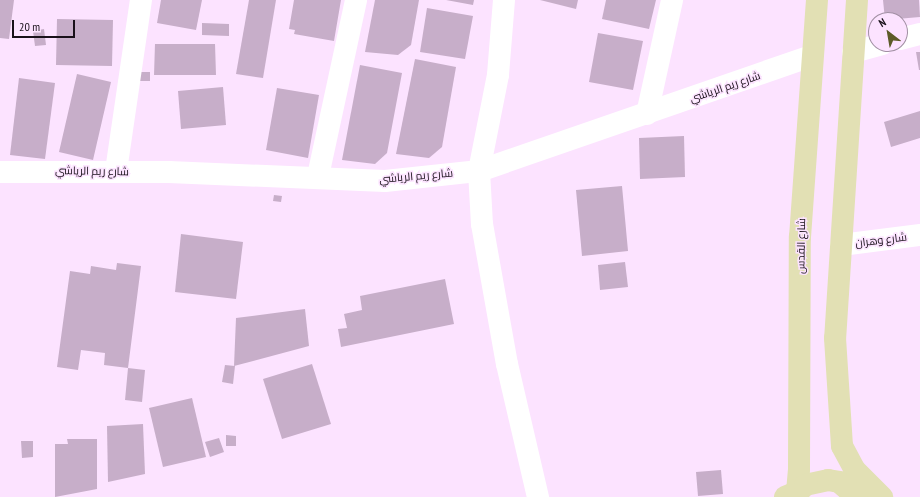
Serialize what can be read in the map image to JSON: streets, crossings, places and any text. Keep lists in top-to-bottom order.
{
  "streets": {
    "main road": ["شارع القدس"],
    "street": ["شارع ريم الرياشي", "شارع وهران"]
  },
  "crossings": [
    ["شارع ريم الرياشي", "شارع القدس"]
  ],
  "scale_bar": "20 m",
  "north": "top left"
}
